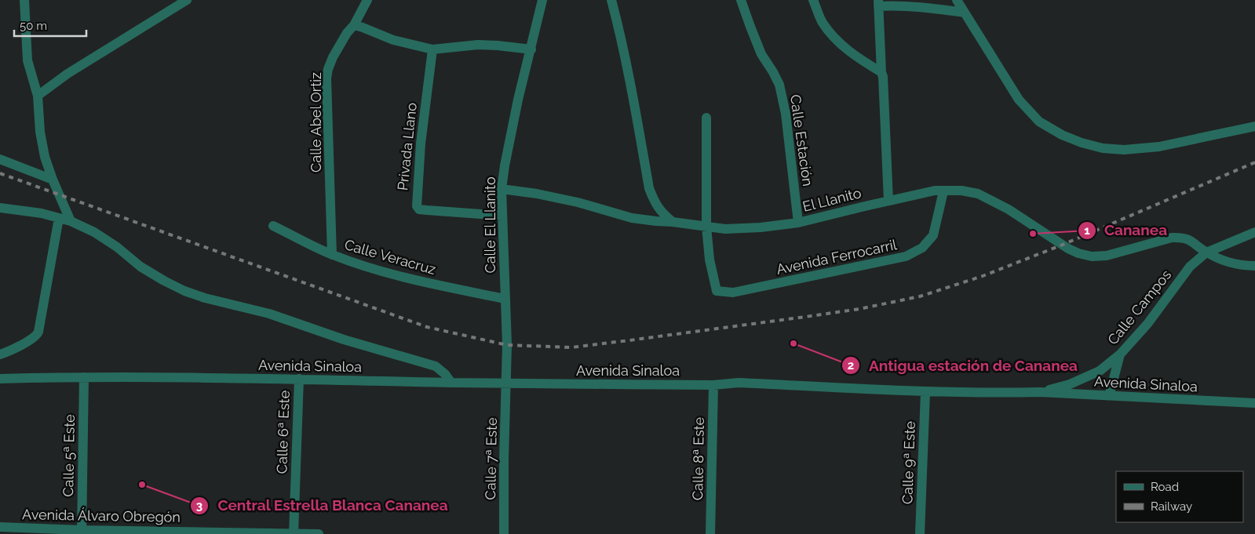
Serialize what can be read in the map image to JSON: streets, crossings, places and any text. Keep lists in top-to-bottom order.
{
  "streets": {
    "street": [
      "Calle Abel Ortiz",
      "Calle Estación",
      "Privada Llano",
      "El Llanito",
      "Calle El Llanito",
      "Calle Veracruz",
      "Avenida Ferrocarril",
      "Calle Campos",
      "Avenida Sinaloa",
      "Calle 6ª Este",
      "Calle 5ª Este",
      "Calle 7ª Este",
      "Calle 8ª Este",
      "Calle 9ª Este",
      "Avenida Álvaro Obregón"
    ]
  },
  "crossings": [
    ["Calle Abel Ortiz", "Calle Veracruz"],
    ["Calle Estación", "El Llanito"],
    ["Privada Llano", "Calle El Llanito"],
    ["El Llanito", "Calle El Llanito"],
    ["El Llanito", "Avenida Ferrocarril"],
    ["El Llanito", "Calle Campos"],
    ["Calle El Llanito", "Calle Veracruz"],
    ["Calle El Llanito", "Avenida Sinaloa"],
    ["Calle El Llanito", "Calle 7ª Este"],
    ["Calle Campos", "Avenida Sinaloa"],
    ["Avenida Sinaloa", "Calle 6ª Este"],
    ["Avenida Sinaloa", "Calle 5ª Este"],
    ["Avenida Sinaloa", "Calle 7ª Este"],
    ["Avenida Sinaloa", "Calle 8ª Este"],
    ["Avenida Sinaloa", "Calle 9ª Este"],
    ["Calle 6ª Este", "Avenida Álvaro Obregón"],
    ["Calle 5ª Este", "Avenida Álvaro Obregón"]
  ],
  "places": ["Cananea", "Antigua estación de Cananea", "Central Estrella Blanca Cananea"],
  "legend": ["Road", "Railway"],
  "scale_bar": "50 m"
}
